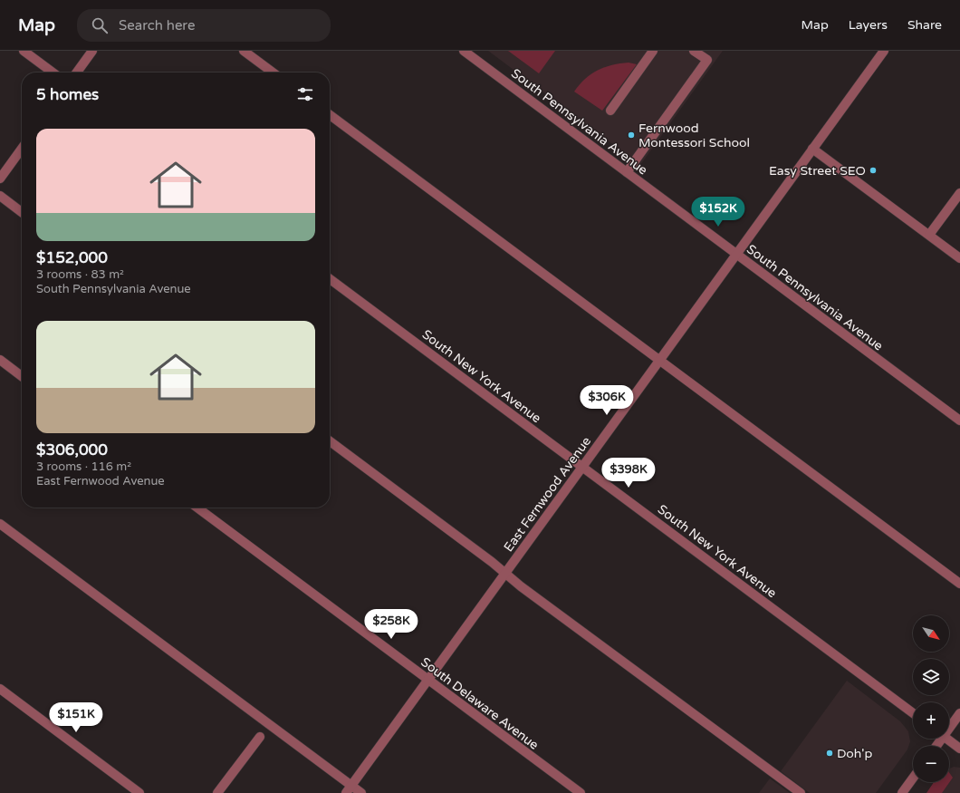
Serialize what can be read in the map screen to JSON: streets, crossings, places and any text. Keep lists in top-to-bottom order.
{
  "streets": {
    "street": [
      "South Pennsylvania Avenue",
      "South New York Avenue",
      "East Fernwood Avenue",
      "South Delaware Avenue"
    ]
  },
  "crossings": [
    ["South Pennsylvania Avenue", "East Fernwood Avenue"],
    ["South New York Avenue", "East Fernwood Avenue"],
    ["East Fernwood Avenue", "South Delaware Avenue"]
  ],
  "places": ["Fernwood Montessori School", "Easy Street SEO", "Doh'p"],
  "north": "bottom right",
  "page": {
    "header": "Map",
    "search": "Search here",
    "nav": ["Map", "Layers", "Share"],
    "heading": "5 homes",
    "list": [
      {
        "name": "$152,000",
        "note": "3 rooms · 83 m² · South Pennsylvania Avenue"
      },
      {
        "name": "$306,000",
        "note": "3 rooms · 116 m² · East Fernwood Avenue"
      }
    ],
    "price": [
      "$152K",
      "$306K",
      "$398K",
      "$258K",
      "$151K"
    ],
    "map_buttons": ["+", "−"]
  }
}
